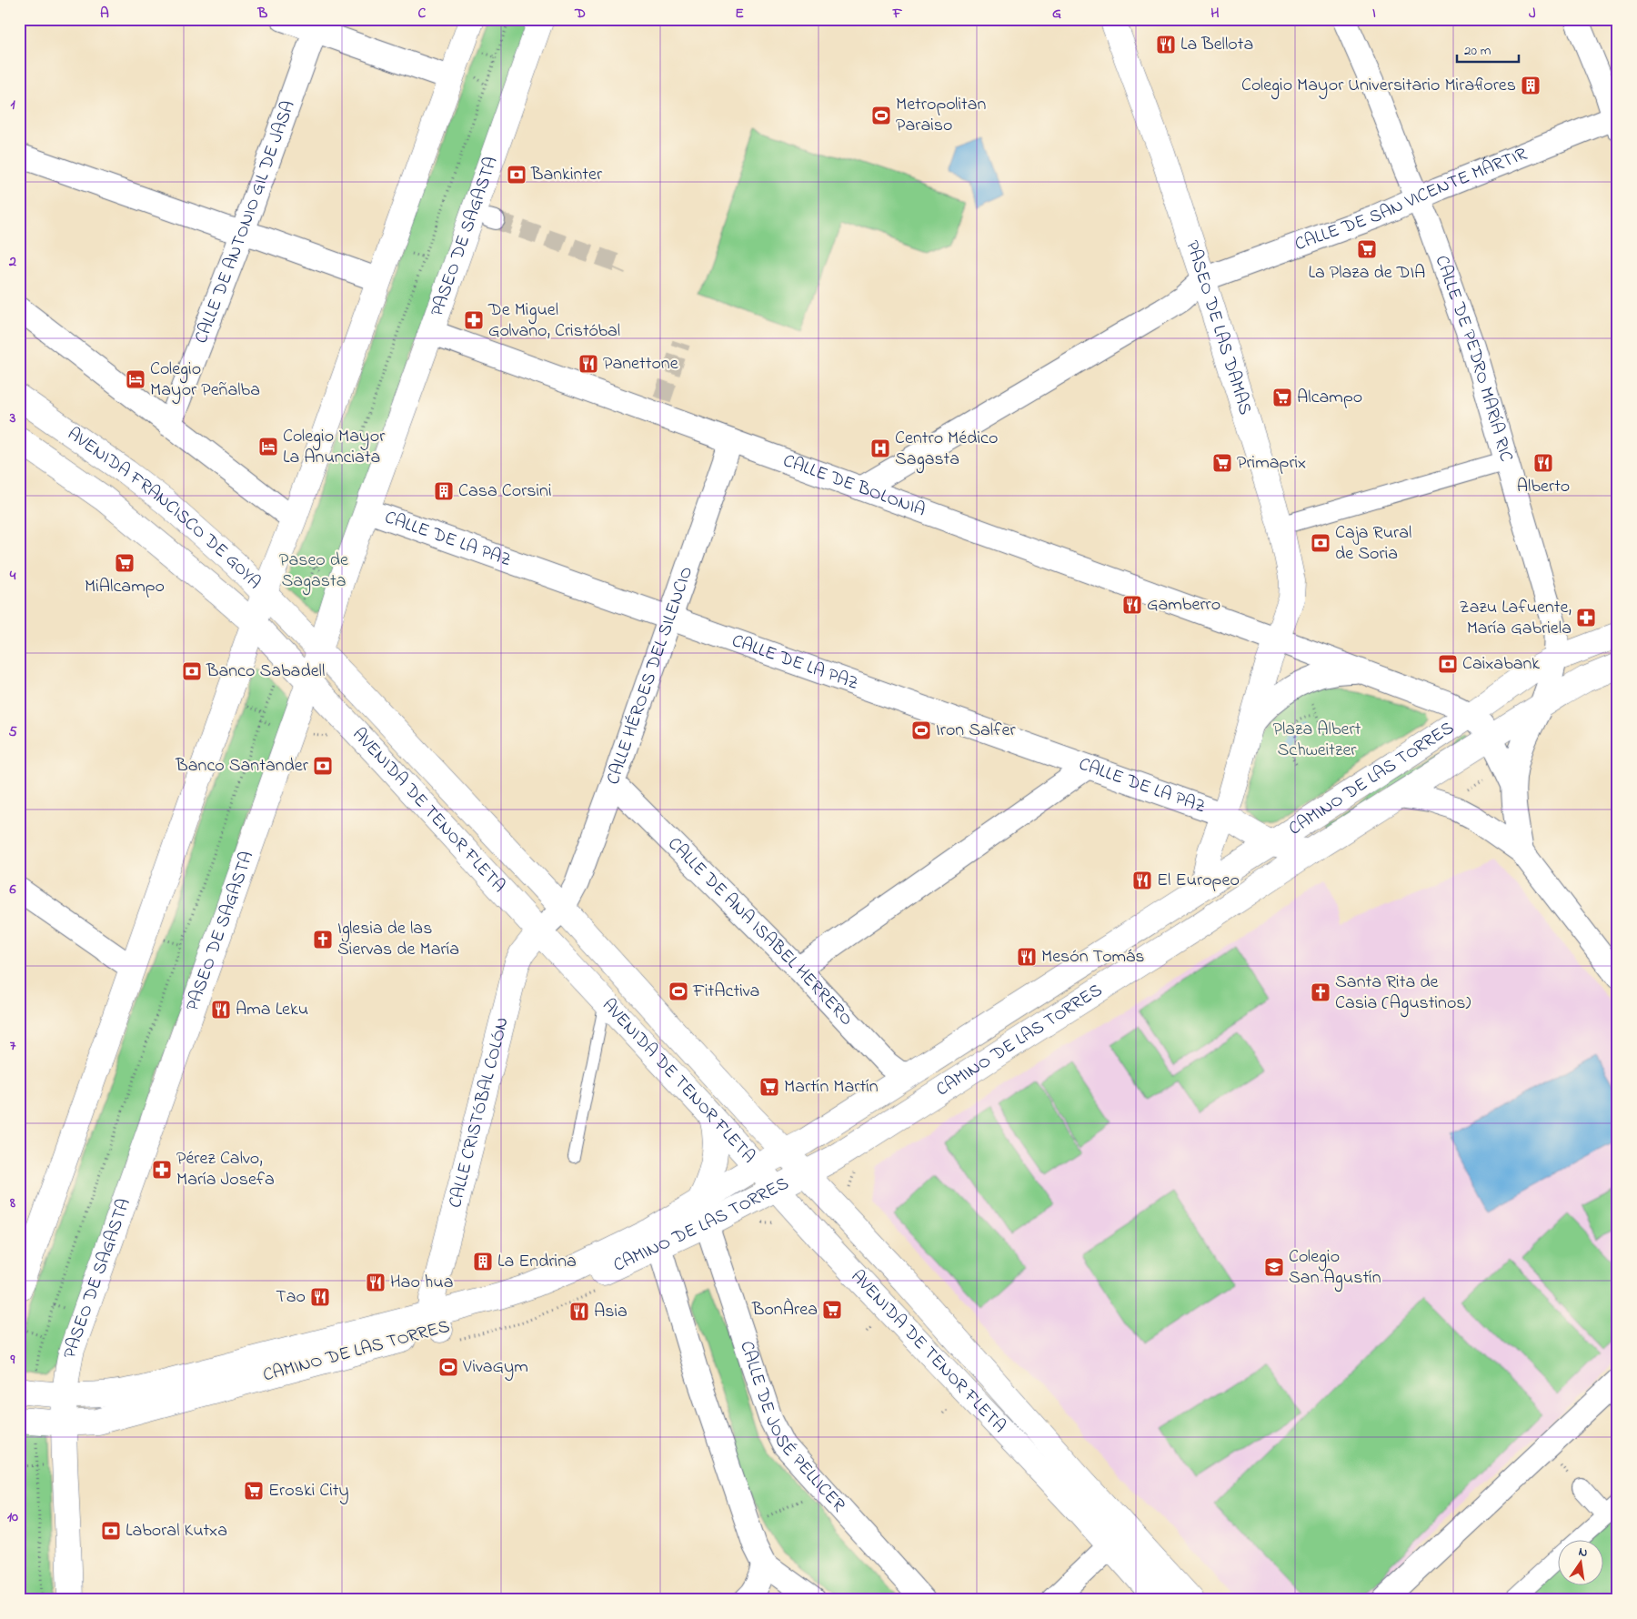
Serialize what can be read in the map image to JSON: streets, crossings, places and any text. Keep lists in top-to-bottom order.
{
  "streets": {
    "main road": [
      "PASEO DE SAGASTA",
      "PASEO DE LAS DAMAS",
      "AVENIDA FRANCISCO DE GOYA",
      "CAMINO DE LAS TORRES",
      "AVENIDA DE TENOR FLETA",
      "CALLE CRISTÓBAL COLÓN"
    ],
    "street": [
      "CALLE DE SAN VICENTE MÁRTIR",
      "CALLE DE ANTONIO GIL DE JASA",
      "CALLE DE PEDRO MARÍA RIC",
      "CALLE DE BOLONIA",
      "CALLE DE LA PAZ",
      "CALLE HÉROES DEL SILENCIO",
      "CALLE DE ANA ISABEL HERRERO",
      "CALLE DE JOSÉ PELLICER"
    ]
  },
  "crossings": [
    ["CALLE DE SAN VICENTE MÁRTIR", "PASEO DE LAS DAMAS"],
    ["CALLE DE SAN VICENTE MÁRTIR", "CALLE DE PEDRO MARÍA RIC"],
    ["PASEO DE SAGASTA", "CALLE DE BOLONIA"],
    ["PASEO DE SAGASTA", "AVENIDA FRANCISCO DE GOYA"],
    ["PASEO DE SAGASTA", "CALLE DE LA PAZ"],
    ["PASEO DE SAGASTA", "CAMINO DE LAS TORRES"],
    ["PASEO DE SAGASTA", "AVENIDA DE TENOR FLETA"],
    ["PASEO DE LAS DAMAS", "CALLE DE BOLONIA"],
    ["CALLE DE PEDRO MARÍA RIC", "CAMINO DE LAS TORRES"],
    ["CALLE DE BOLONIA", "CALLE HÉROES DEL SILENCIO"],
    ["AVENIDA FRANCISCO DE GOYA", "AVENIDA DE TENOR FLETA"],
    ["CALLE DE LA PAZ", "CALLE HÉROES DEL SILENCIO"],
    ["CALLE DE LA PAZ", "CAMINO DE LAS TORRES"],
    ["CALLE HÉROES DEL SILENCIO", "AVENIDA DE TENOR FLETA"],
    ["CALLE HÉROES DEL SILENCIO", "CALLE DE ANA ISABEL HERRERO"],
    ["CALLE HÉROES DEL SILENCIO", "CALLE CRISTÓBAL COLÓN"],
    ["CAMINO DE LAS TORRES", "AVENIDA DE TENOR FLETA"],
    ["CAMINO DE LAS TORRES", "CALLE DE ANA ISABEL HERRERO"],
    ["CAMINO DE LAS TORRES", "CALLE CRISTÓBAL COLÓN"],
    ["CAMINO DE LAS TORRES", "CALLE DE JOSÉ PELLICER"],
    ["AVENIDA DE TENOR FLETA", "CALLE CRISTÓBAL COLÓN"]
  ],
  "parks": ["Paseo de Sagasta", "Plaza Albert Schweitzer"],
  "places": {
    "restaurant": [
      "La Bellota",
      "Panettone",
      "Alberto",
      "Gamberro",
      "El Europeo",
      "Mesón Tomás",
      "Ama Leku",
      "Hao hua",
      "Tao",
      "Asia"
    ],
    "building": ["Colegio Mayor Universitario Miraflores", "Casa Corsini", "La Endrina"],
    "sports": [
      "Metropolitan Paraiso",
      "Iron Salfer",
      "FitActiva",
      "VivaGym"
    ],
    "bank": [
      "Bankinter",
      "Caja Rural de Soria",
      "Caixabank",
      "Banco Sabadell",
      "Banco Santander",
      "Laboral Kutxa"
    ],
    "supermarket": [
      "La Plaza de DIA",
      "Alcampo",
      "Primaprix",
      "MiAlcampo",
      "Martín Martín",
      "BonÀrea",
      "Eroski City"
    ],
    "pharmacy": ["De Miguel Golvano, Cristóbal", "Zazu Lafuente, María Gabriela", "Pérez Calvo, María Josefa"],
    "hotel": ["Colegio Mayor Peñalba", "Colegio Mayor La Anunciata"],
    "hospital": ["Centro Médico Sagasta"],
    "church": ["Iglesia de las Siervas de María", "Santa Rita de Casia (Agustinos)"],
    "school or university": ["Colegio San Agustín"]
  },
  "scale_bar": "20 m",
  "north": "top",
  "grid": {
    "columns": [
      "A",
      "B",
      "C",
      "D",
      "E",
      "F",
      "G",
      "H",
      "I",
      "J"
    ],
    "rows": [
      "1",
      "2",
      "3",
      "4",
      "5",
      "6",
      "7",
      "8",
      "9",
      "10"
    ]
  }
}
